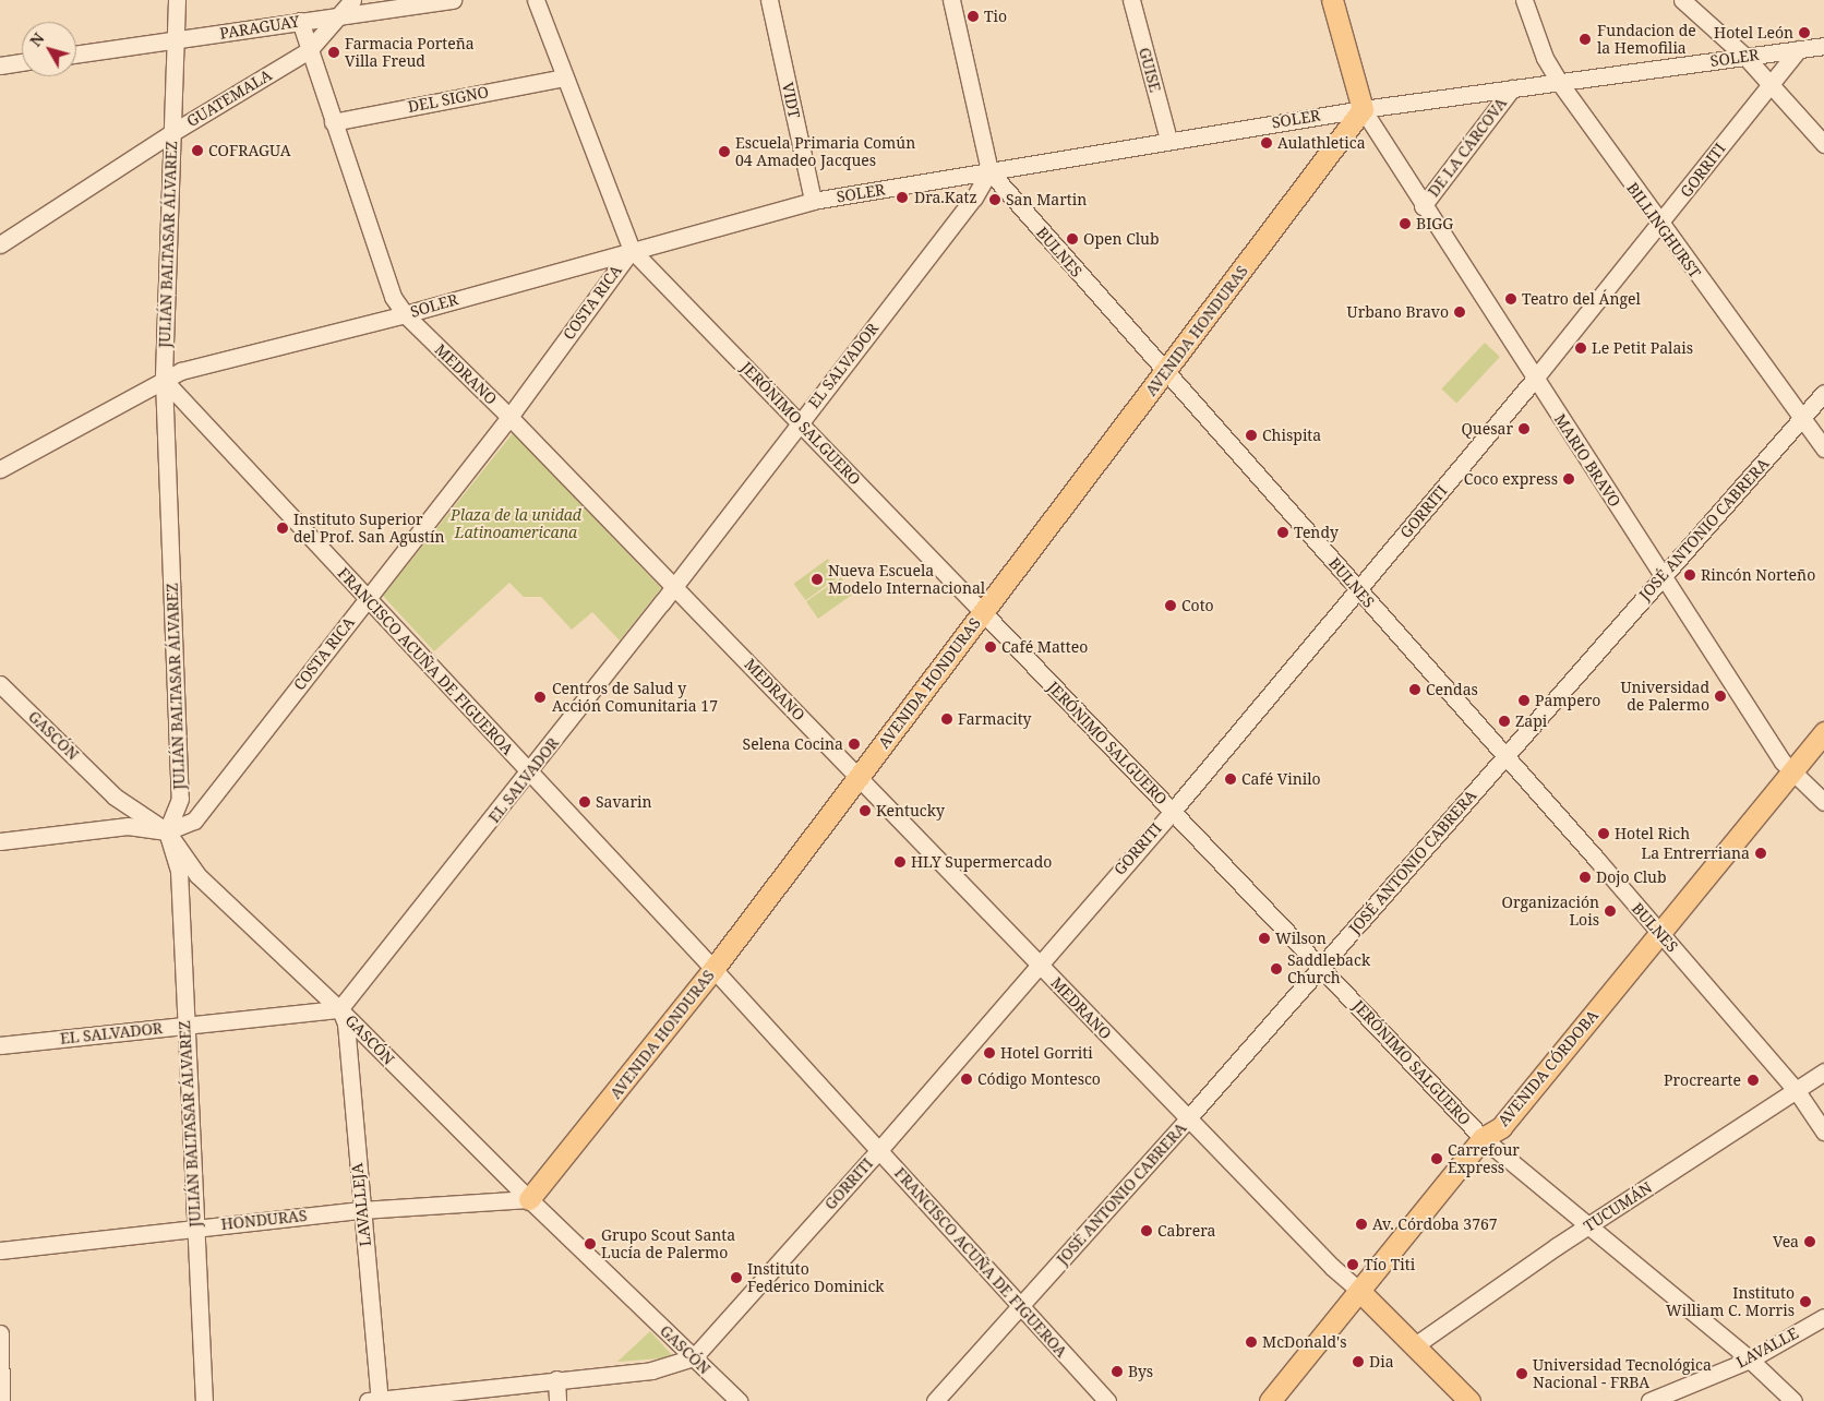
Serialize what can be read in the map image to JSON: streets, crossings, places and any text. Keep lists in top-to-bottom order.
{
  "streets": {
    "main road": ["AVENIDA HONDURAS", "AVENIDA CÓRDOBA"],
    "street": [
      "PARAGUAY",
      "SOLER",
      "GUISE",
      "GUATEMALA",
      "DEL SIGNO",
      "VIDT",
      "DE LA CÁRCOVA",
      "GORRITI",
      "BILLINGHURST",
      "JULIÁN BALTASAR ÁLVAREZ",
      "BULNES",
      "COSTA RICA",
      "EL SALVADOR",
      "MEDRANO",
      "JERÓNIMO SALGUERO",
      "MARIO BRAVO",
      "JOSÉ ANTONIO CABRERA",
      "FRANCISCO ACUÑA DE FIGUEROA",
      "GASCÓN",
      "LAVALLEJA",
      "TUCUMÁN",
      "HONDURAS",
      "LAVALLE"
    ]
  },
  "crossings": [
    ["PARAGUAY", "GUATEMALA"],
    ["PARAGUAY", "JULIÁN BALTASAR ÁLVAREZ"],
    ["PARAGUAY", "MEDRANO"],
    ["SOLER", "GUISE"],
    ["SOLER", "VIDT"],
    ["SOLER", "DE LA CÁRCOVA"],
    ["SOLER", "GORRITI"],
    ["SOLER", "BILLINGHURST"],
    ["SOLER", "JULIÁN BALTASAR ÁLVAREZ"],
    ["SOLER", "BULNES"],
    ["SOLER", "COSTA RICA"],
    ["SOLER", "AVENIDA HONDURAS"],
    ["SOLER", "EL SALVADOR"],
    ["SOLER", "MEDRANO"],
    ["SOLER", "JERÓNIMO SALGUERO"],
    ["SOLER", "MARIO BRAVO"],
    ["SOLER", "FRANCISCO ACUÑA DE FIGUEROA"],
    ["GUATEMALA", "JULIÁN BALTASAR ÁLVAREZ"],
    ["GUATEMALA", "MEDRANO"],
    ["DEL SIGNO", "MEDRANO"],
    ["DEL SIGNO", "JERÓNIMO SALGUERO"],
    ["DE LA CÁRCOVA", "MARIO BRAVO"],
    ["GORRITI", "BILLINGHURST"],
    ["GORRITI", "BULNES"],
    ["GORRITI", "MEDRANO"],
    ["GORRITI", "JERÓNIMO SALGUERO"],
    ["GORRITI", "MARIO BRAVO"],
    ["GORRITI", "FRANCISCO ACUÑA DE FIGUEROA"],
    ["GORRITI", "GASCÓN"],
    ["BILLINGHURST", "JOSÉ ANTONIO CABRERA"],
    ["JULIÁN BALTASAR ÁLVAREZ", "COSTA RICA"],
    ["JULIÁN BALTASAR ÁLVAREZ", "EL SALVADOR"],
    ["JULIÁN BALTASAR ÁLVAREZ", "FRANCISCO ACUÑA DE FIGUEROA"],
    ["JULIÁN BALTASAR ÁLVAREZ", "GASCÓN"],
    ["JULIÁN BALTASAR ÁLVAREZ", "HONDURAS"],
    ["BULNES", "AVENIDA HONDURAS"],
    ["BULNES", "EL SALVADOR"],
    ["BULNES", "JOSÉ ANTONIO CABRERA"],
    ["BULNES", "AVENIDA CÓRDOBA"],
    ["BULNES", "TUCUMÁN"],
    ["COSTA RICA", "MEDRANO"],
    ["COSTA RICA", "JERÓNIMO SALGUERO"],
    ["COSTA RICA", "FRANCISCO ACUÑA DE FIGUEROA"],
    ["COSTA RICA", "GASCÓN"],
    ["AVENIDA HONDURAS", "MEDRANO"],
    ["AVENIDA HONDURAS", "JERÓNIMO SALGUERO"],
    ["AVENIDA HONDURAS", "MARIO BRAVO"],
    ["AVENIDA HONDURAS", "FRANCISCO ACUÑA DE FIGUEROA"],
    ["AVENIDA HONDURAS", "GASCÓN"],
    ["AVENIDA HONDURAS", "HONDURAS"],
    ["EL SALVADOR", "MEDRANO"],
    ["EL SALVADOR", "JERÓNIMO SALGUERO"],
    ["EL SALVADOR", "FRANCISCO ACUÑA DE FIGUEROA"],
    ["EL SALVADOR", "GASCÓN"],
    ["EL SALVADOR", "LAVALLEJA"],
    ["MEDRANO", "JOSÉ ANTONIO CABRERA"],
    ["MEDRANO", "AVENIDA CÓRDOBA"],
    ["JERÓNIMO SALGUERO", "JOSÉ ANTONIO CABRERA"],
    ["JERÓNIMO SALGUERO", "AVENIDA CÓRDOBA"],
    ["JERÓNIMO SALGUERO", "TUCUMÁN"],
    ["JERÓNIMO SALGUERO", "LAVALLE"],
    ["MARIO BRAVO", "JOSÉ ANTONIO CABRERA"],
    ["MARIO BRAVO", "AVENIDA CÓRDOBA"],
    ["JOSÉ ANTONIO CABRERA", "FRANCISCO ACUÑA DE FIGUEROA"],
    ["GASCÓN", "LAVALLEJA"],
    ["GASCÓN", "HONDURAS"],
    ["LAVALLEJA", "HONDURAS"]
  ],
  "parks": ["Plaza de la unidad Latinoamericana"],
  "places": [
    "Tio",
    "Hotel León",
    "Fundacion de la Hemofilia",
    "Farmacia Porteña Villa Freud",
    "Aulathletica",
    "COFRAGUA",
    "Escuela Primaria Común 04 Amadeo Jacques",
    "Dra.Katz",
    "San Martin",
    "BIGG",
    "Open Club",
    "Teatro del Ángel",
    "Urbano Bravo",
    "Le Petit Palais",
    "Quesar",
    "Chispita",
    "Coco express",
    "Instituto Superior del Prof. San Agustín",
    "Tendy",
    "Rincón Norteño",
    "Nueva Escuela Modelo Internacional",
    "Coto",
    "Café Matteo",
    "Cendas",
    "Universidad de Palermo",
    "Centros de Salud y Acción Comunitaria 17",
    "Pampero",
    "Farmacity",
    "Zapi",
    "Selena Cocina",
    "Café Vinilo",
    "Savarin",
    "Kentucky",
    "Hotel Rich",
    "La Entrerriana",
    "HLY Supermercado",
    "Dojo Club",
    "Organización Lois",
    "Wilson",
    "Saddleback Church",
    "Hotel Gorriti",
    "Código Montesco",
    "Procrearte",
    "Carrefour Express",
    "Av. Córdoba 3767",
    "Cabrera",
    "Vea",
    "Grupo Scout Santa Lucía de Palermo",
    "Tío Titi",
    "Instituto Federico Dominick",
    "Instituto William C. Morris",
    "McDonald's",
    "Dia",
    "Bys",
    "Universidad Tecnológica Nacional - FRBA"
  ],
  "north": "top left"
}
